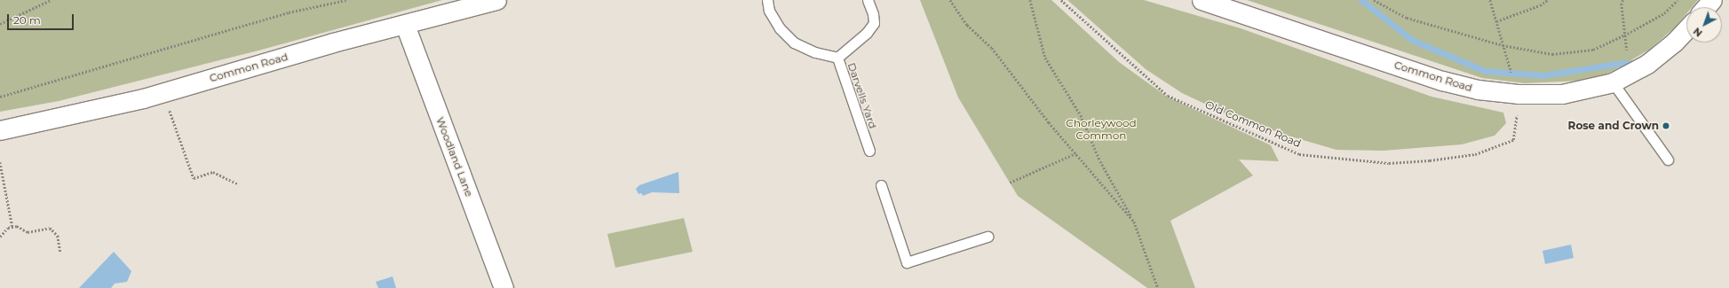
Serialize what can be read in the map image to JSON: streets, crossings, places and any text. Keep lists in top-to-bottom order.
{
  "streets": {
    "street": ["Common Road", "Woodland Lane"],
    "lane": ["Darvells Yard"],
    "path": ["Old Common Road"]
  },
  "crossings": [
    ["Common Road", "Old Common Road"],
    ["Common Road", "Woodland Lane"]
  ],
  "parks": ["Chorleywood Common"],
  "places": ["Rose and Crown"],
  "scale_bar": "20 m",
  "north": "bottom left"
}
